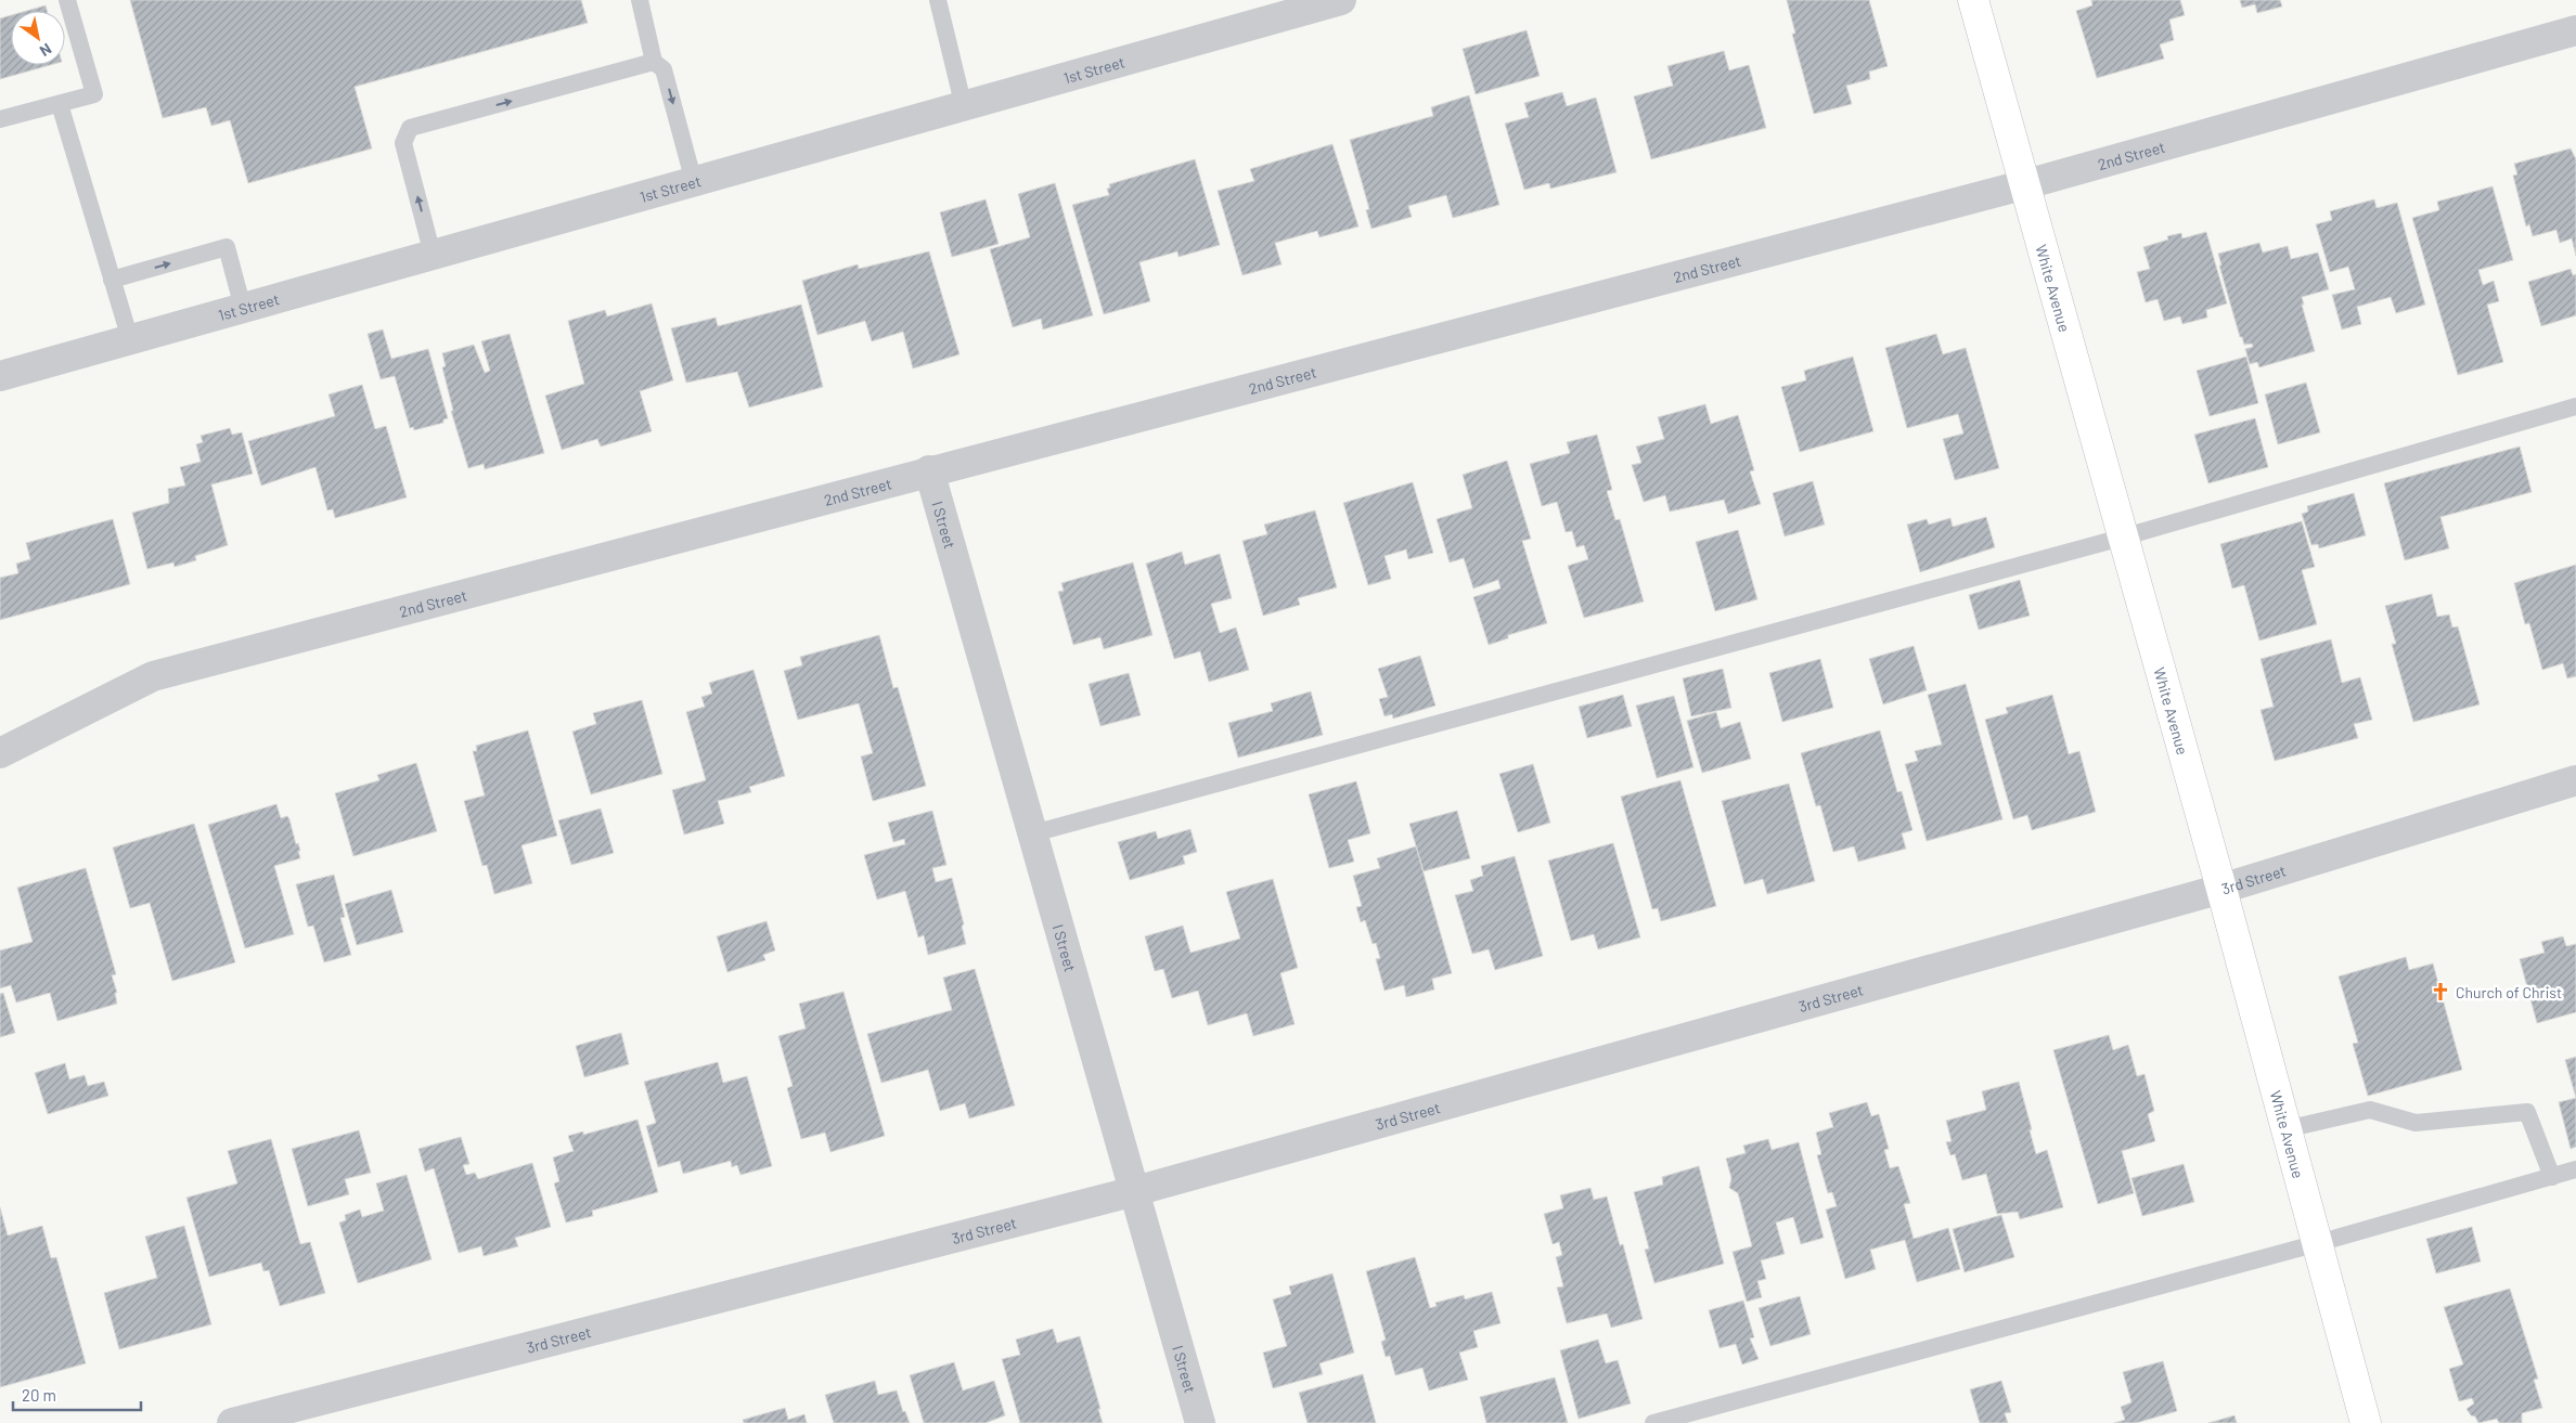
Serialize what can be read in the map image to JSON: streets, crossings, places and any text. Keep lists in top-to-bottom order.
{
  "streets": {
    "main road": ["White Avenue"],
    "street": [
      "1st Street",
      "2nd Street",
      "I Street",
      "3rd Street"
    ]
  },
  "crossings": [
    ["2nd Street", "White Avenue"],
    ["2nd Street", "I Street"],
    ["White Avenue", "3rd Street"],
    ["I Street", "3rd Street"]
  ],
  "places": {
    "church": ["Church of Christ"]
  },
  "scale_bar": "20 m",
  "north": "bottom right"
}
